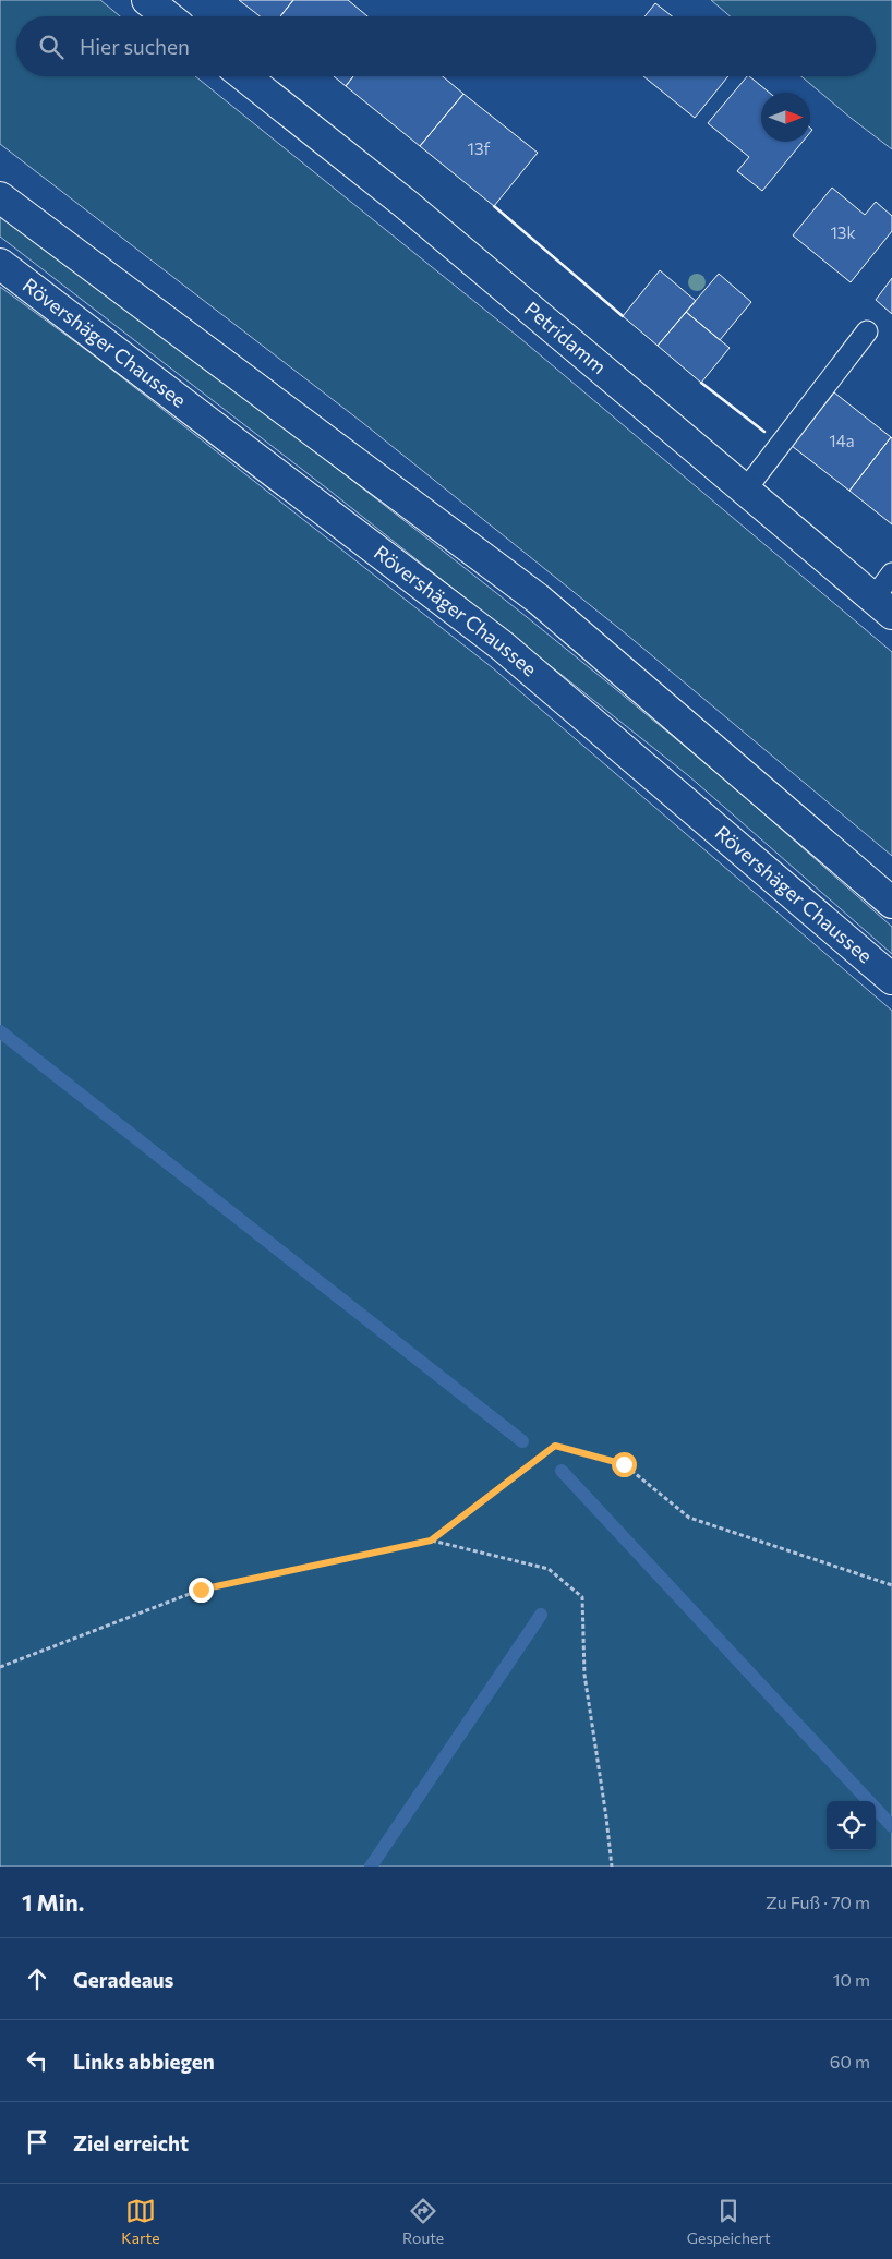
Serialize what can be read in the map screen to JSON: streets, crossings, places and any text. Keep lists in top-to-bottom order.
{
  "streets": {
    "main road": ["Petridamm", "Rövershäger Chaussee"]
  },
  "house_numbers": ["13f", "13k", "14a"],
  "north": "right",
  "page": {
    "search": "Hier suchen",
    "heading": ["1 Min.", "Zu Fuß · 70 m"],
    "list": [
      ["Geradeaus", "10 m"],
      ["Links abbiegen", "60 m"],
      "Ziel erreicht"
    ],
    "nav": ["Karte", "Route", "Gespeichert"]
  }
}
